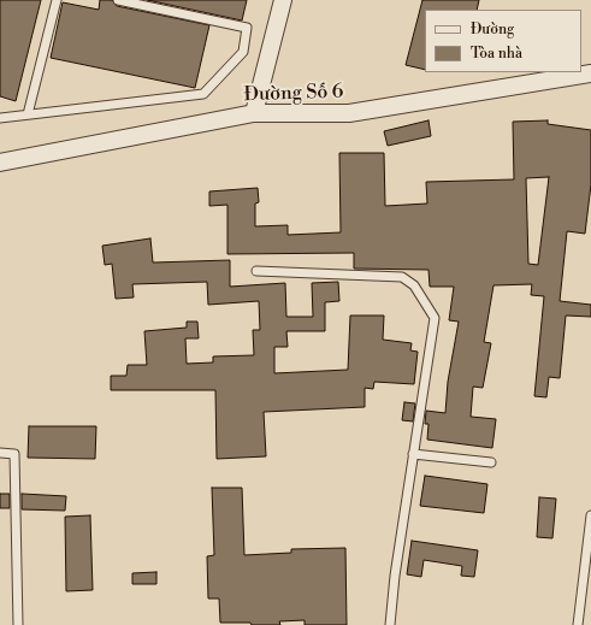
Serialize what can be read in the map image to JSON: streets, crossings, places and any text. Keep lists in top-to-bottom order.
{
  "streets": {
    "street": ["Đường Số 6"]
  },
  "legend": ["Đường", "Tòa nhà"]
}
